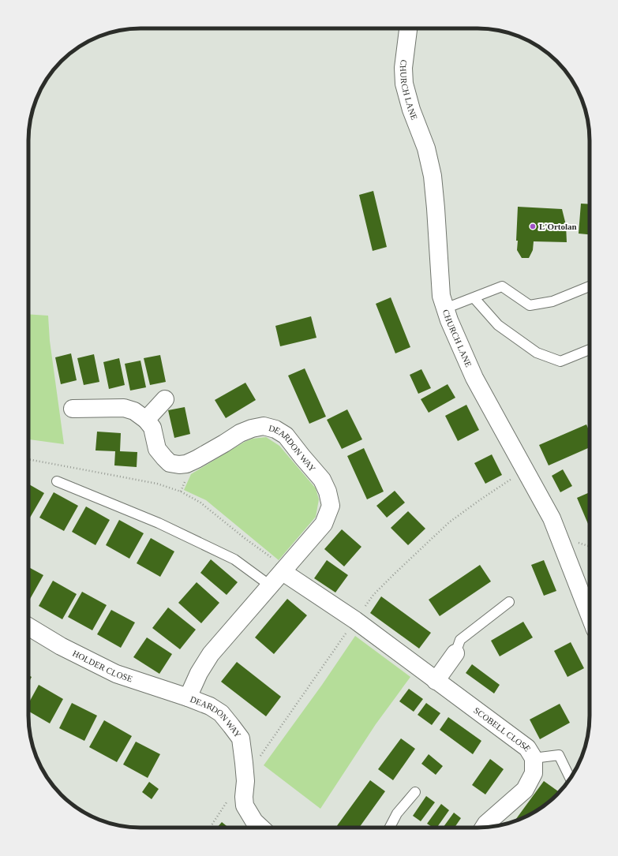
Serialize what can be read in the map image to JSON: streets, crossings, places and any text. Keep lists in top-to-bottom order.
{
  "streets": {
    "street": [
      "CHURCH LANE",
      "DEARDON WAY",
      "HOLDER CLOSE",
      "SCOBELL CLOSE"
    ]
  },
  "crossings": [
    ["DEARDON WAY", "HOLDER CLOSE"],
    ["DEARDON WAY", "SCOBELL CLOSE"]
  ],
  "places": ["L'Ortolan"]
}
